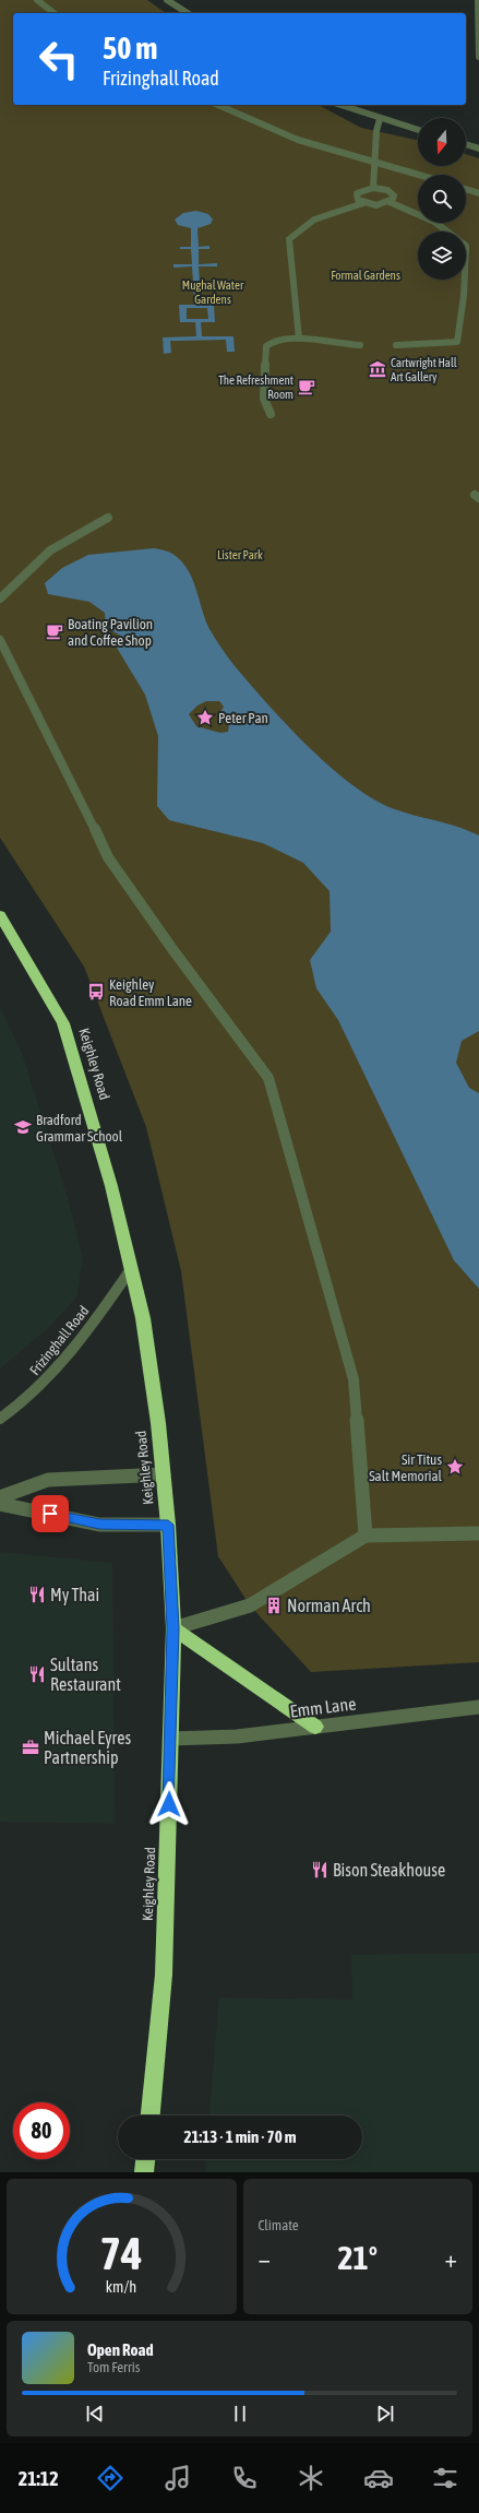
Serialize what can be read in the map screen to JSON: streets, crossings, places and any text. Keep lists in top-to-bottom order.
{
  "streets": {
    "highway": ["Keighley Road"],
    "street": ["Frizinghall Road", "Emm Lane"]
  },
  "crossings": [
    ["Keighley Road", "Frizinghall Road"],
    ["Keighley Road", "Emm Lane"]
  ],
  "parks": ["Formal Gardens", "Mughal Water Gardens", "Lister Park"],
  "places": {
    "museum": ["Cartwright Hall Art Gallery"],
    "cafe": ["The Refreshment Room", "Boating Pavilion and Coffee Shop"],
    "place": ["Peter Pan", "Sir Titus Salt Memorial"],
    "bus stop": ["Keighley Road Emm Lane"],
    "school or university": ["Bradford Grammar School"],
    "restaurant": ["My Thai", "Sultans Restaurant", "Bison Steakhouse"],
    "building": ["Norman Arch"],
    "office": ["Michael Eyres Partnership"]
  },
  "north": "bottom",
  "page": {
    "turn": ["50 m", "Frizinghall Road"],
    "limit": "80",
    "trip": "21:13 · 1 min · 70 m",
    "tile": "Climate",
    "heat": ["−", "21°", "+"],
    "song": ["Open Road", "Tom Ferris"],
    "tabs": "21:12",
    "gauge": ["74", "km/h"]
  }
}
